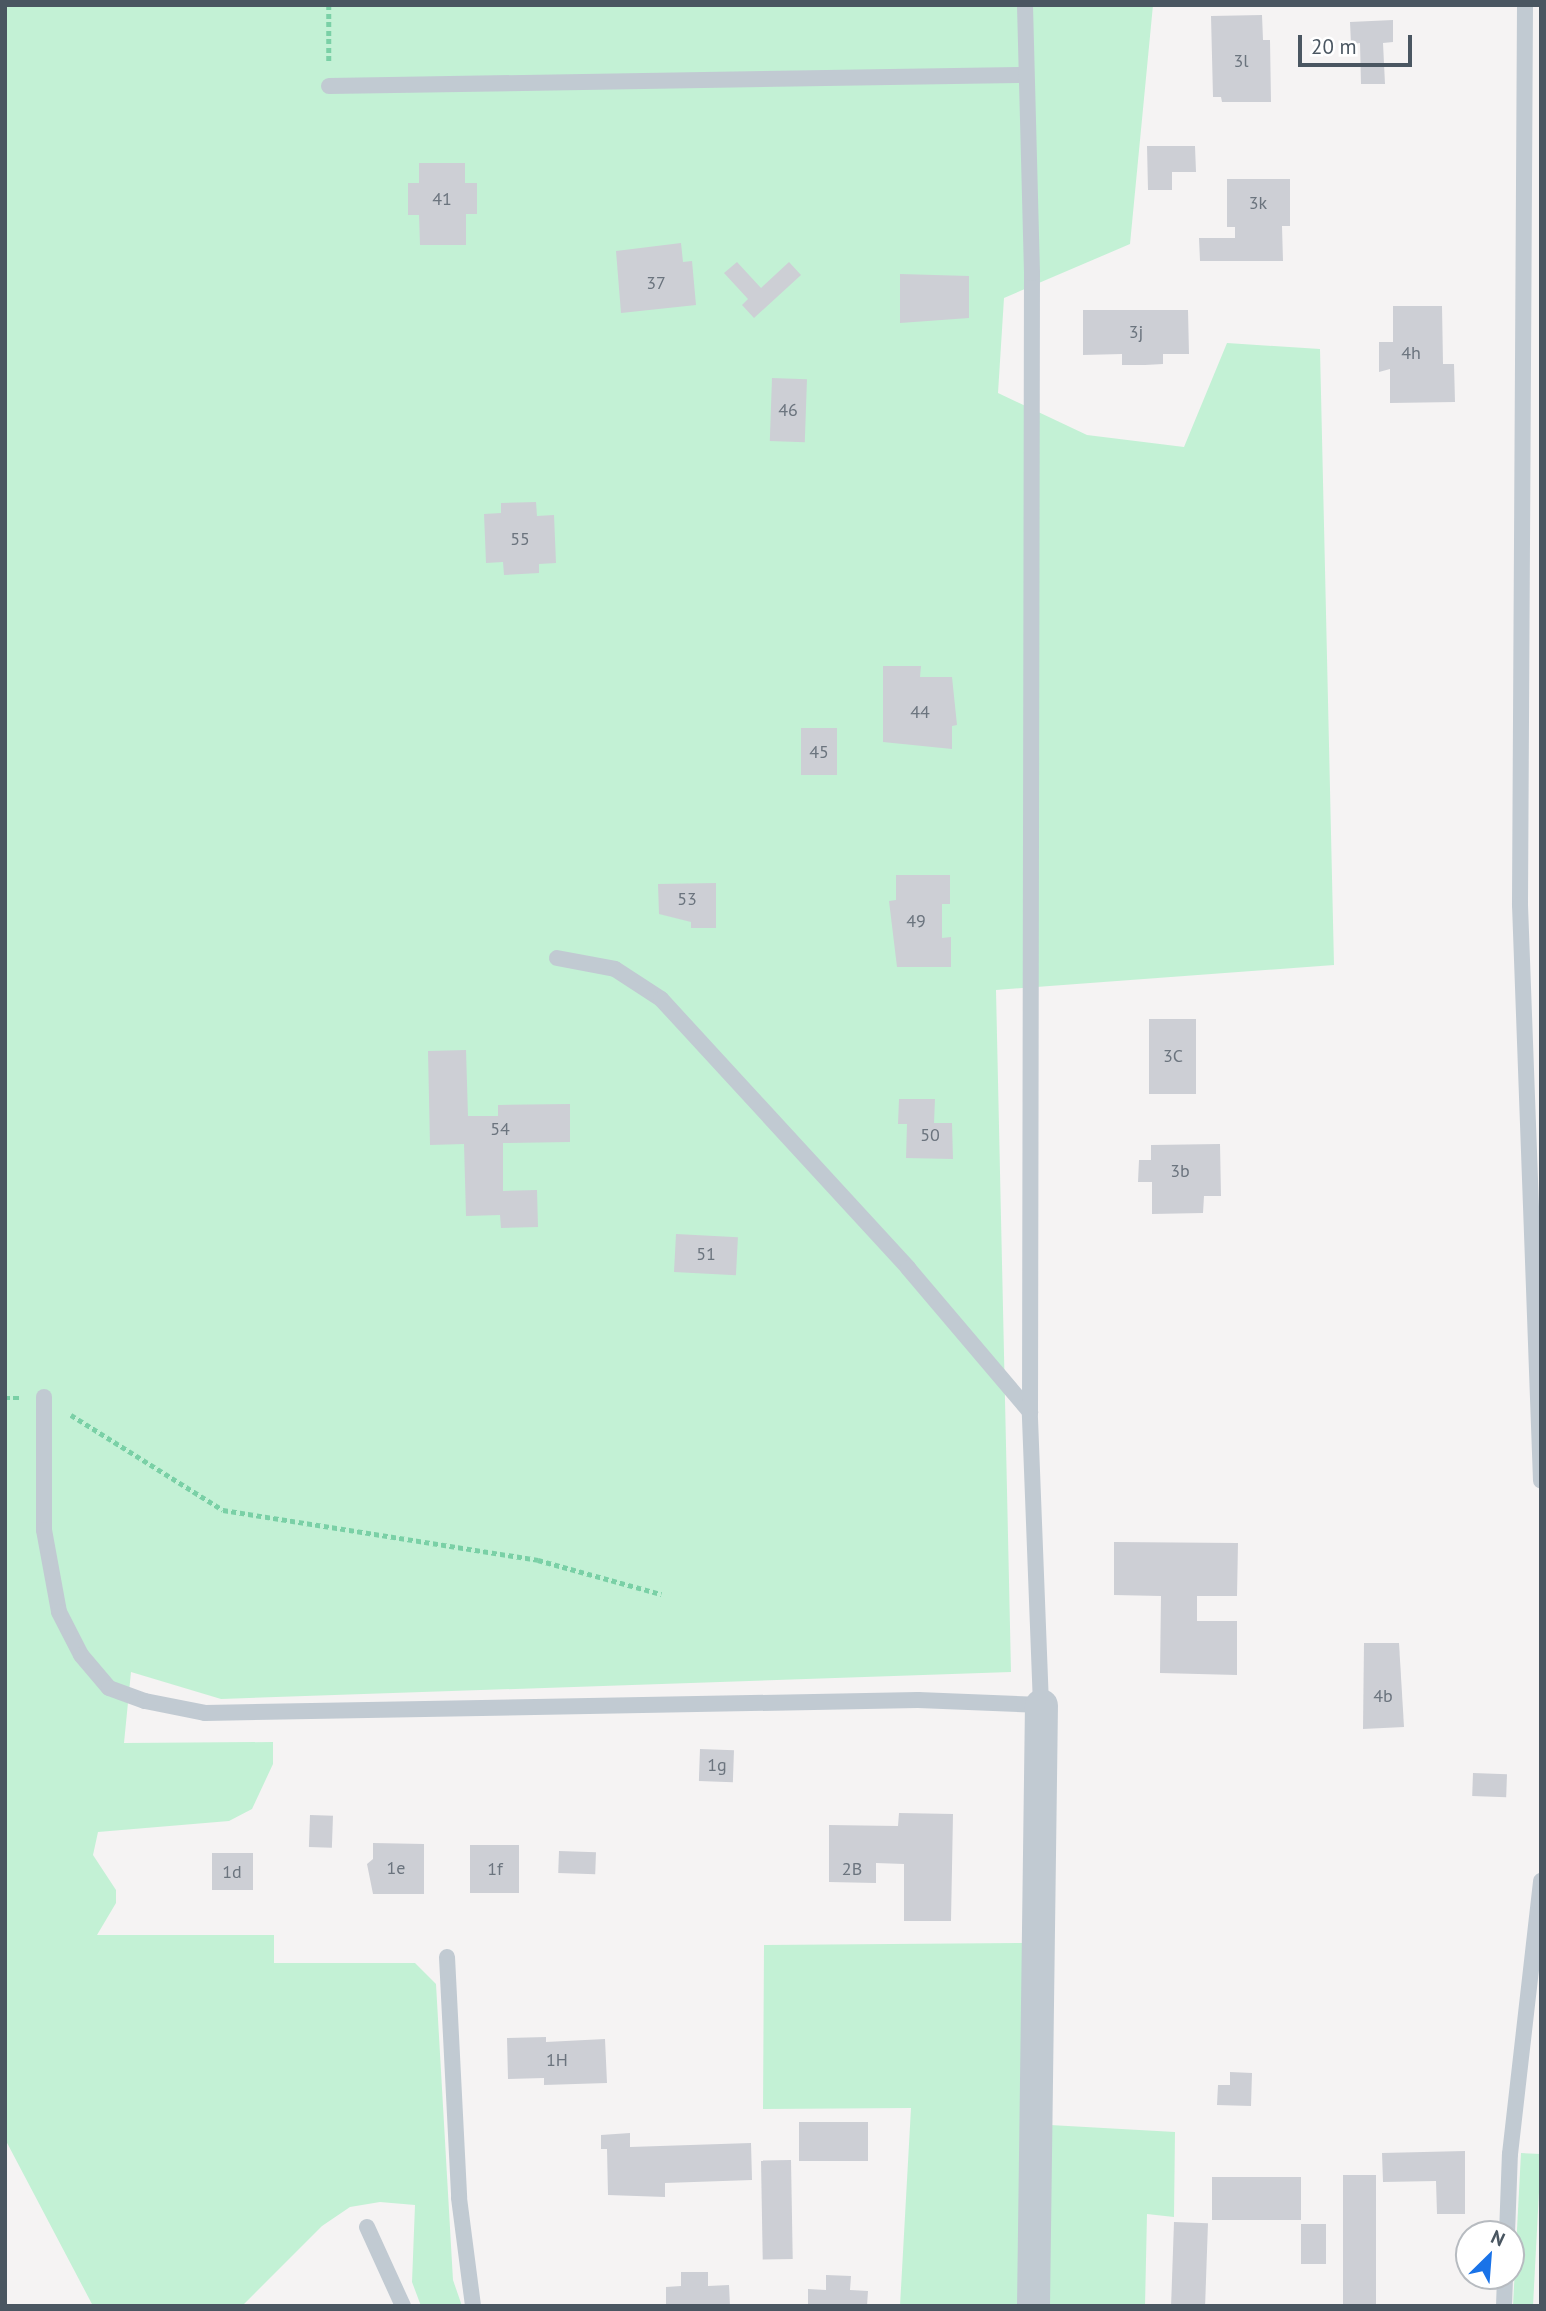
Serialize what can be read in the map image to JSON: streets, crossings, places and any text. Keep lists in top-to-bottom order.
{
  "house_numbers": [
    "3l",
    "41",
    "3k",
    "37",
    "3j",
    "4h",
    "46",
    "55",
    "44",
    "45",
    "53",
    "49",
    "3C",
    "54",
    "50",
    "3b",
    "51",
    "4b",
    "1g",
    "1e",
    "1f",
    "2B",
    "1d",
    "1H"
  ],
  "scale_bar": "20 m",
  "north": "top right"
}
